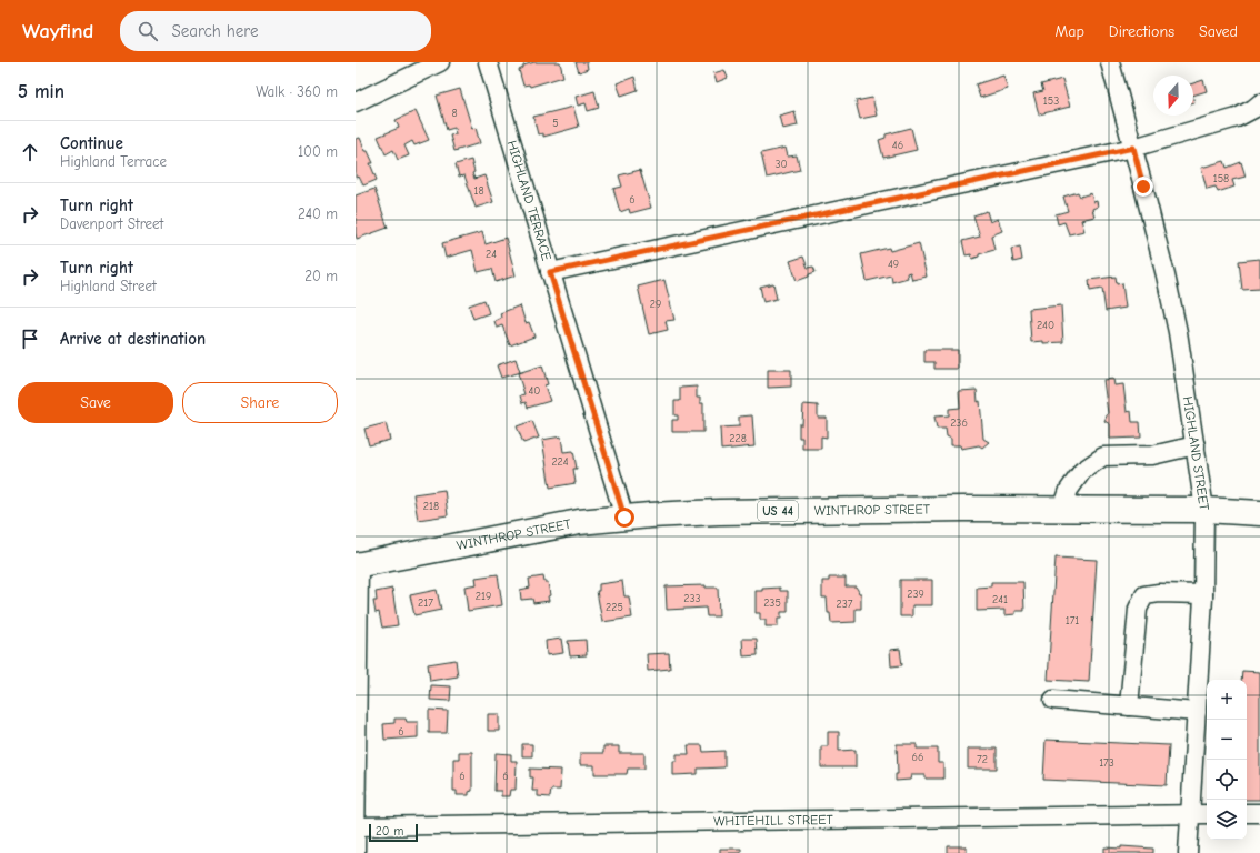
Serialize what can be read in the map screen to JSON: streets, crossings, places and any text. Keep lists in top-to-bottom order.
{
  "streets": {
    "highway": ["WINTHROP STREET", "US 44"],
    "street": ["HIGHLAND TERRACE", "HIGHLAND STREET", "WHITEHILL STREET"]
  },
  "crossings": [
    ["HIGHLAND TERRACE", "WINTHROP STREET"],
    ["HIGHLAND STREET", "WINTHROP STREET"],
    ["HIGHLAND STREET", "WHITEHILL STREET"]
  ],
  "house_numbers": [
    "153",
    "8",
    "5",
    "46",
    "30",
    "158",
    "18",
    "6",
    "24",
    "49",
    "29",
    "240",
    "40",
    "236",
    "228",
    "224",
    "218",
    "239",
    "219",
    "233",
    "241",
    "217",
    "235",
    "237",
    "225",
    "171",
    "6",
    "66",
    "72",
    "173",
    "6",
    "6"
  ],
  "scale_bar": "20 m",
  "north": "bottom",
  "page": {
    "header": "Wayfind",
    "search": "Search here",
    "nav": ["Map", "Directions", "Saved"],
    "heading": ["5 min", "Walk · 360 m"],
    "list": [
      ["Continue", "Highland Terrace", "100 m"],
      ["Turn right", "Davenport Street", "240 m"],
      ["Turn right", "Highland Street", "20 m"],
      "Arrive at destination"
    ],
    "buttons": ["Save", "Share"],
    "map_buttons": ["+", "−"],
    "scale": "20 m"
  }
}
